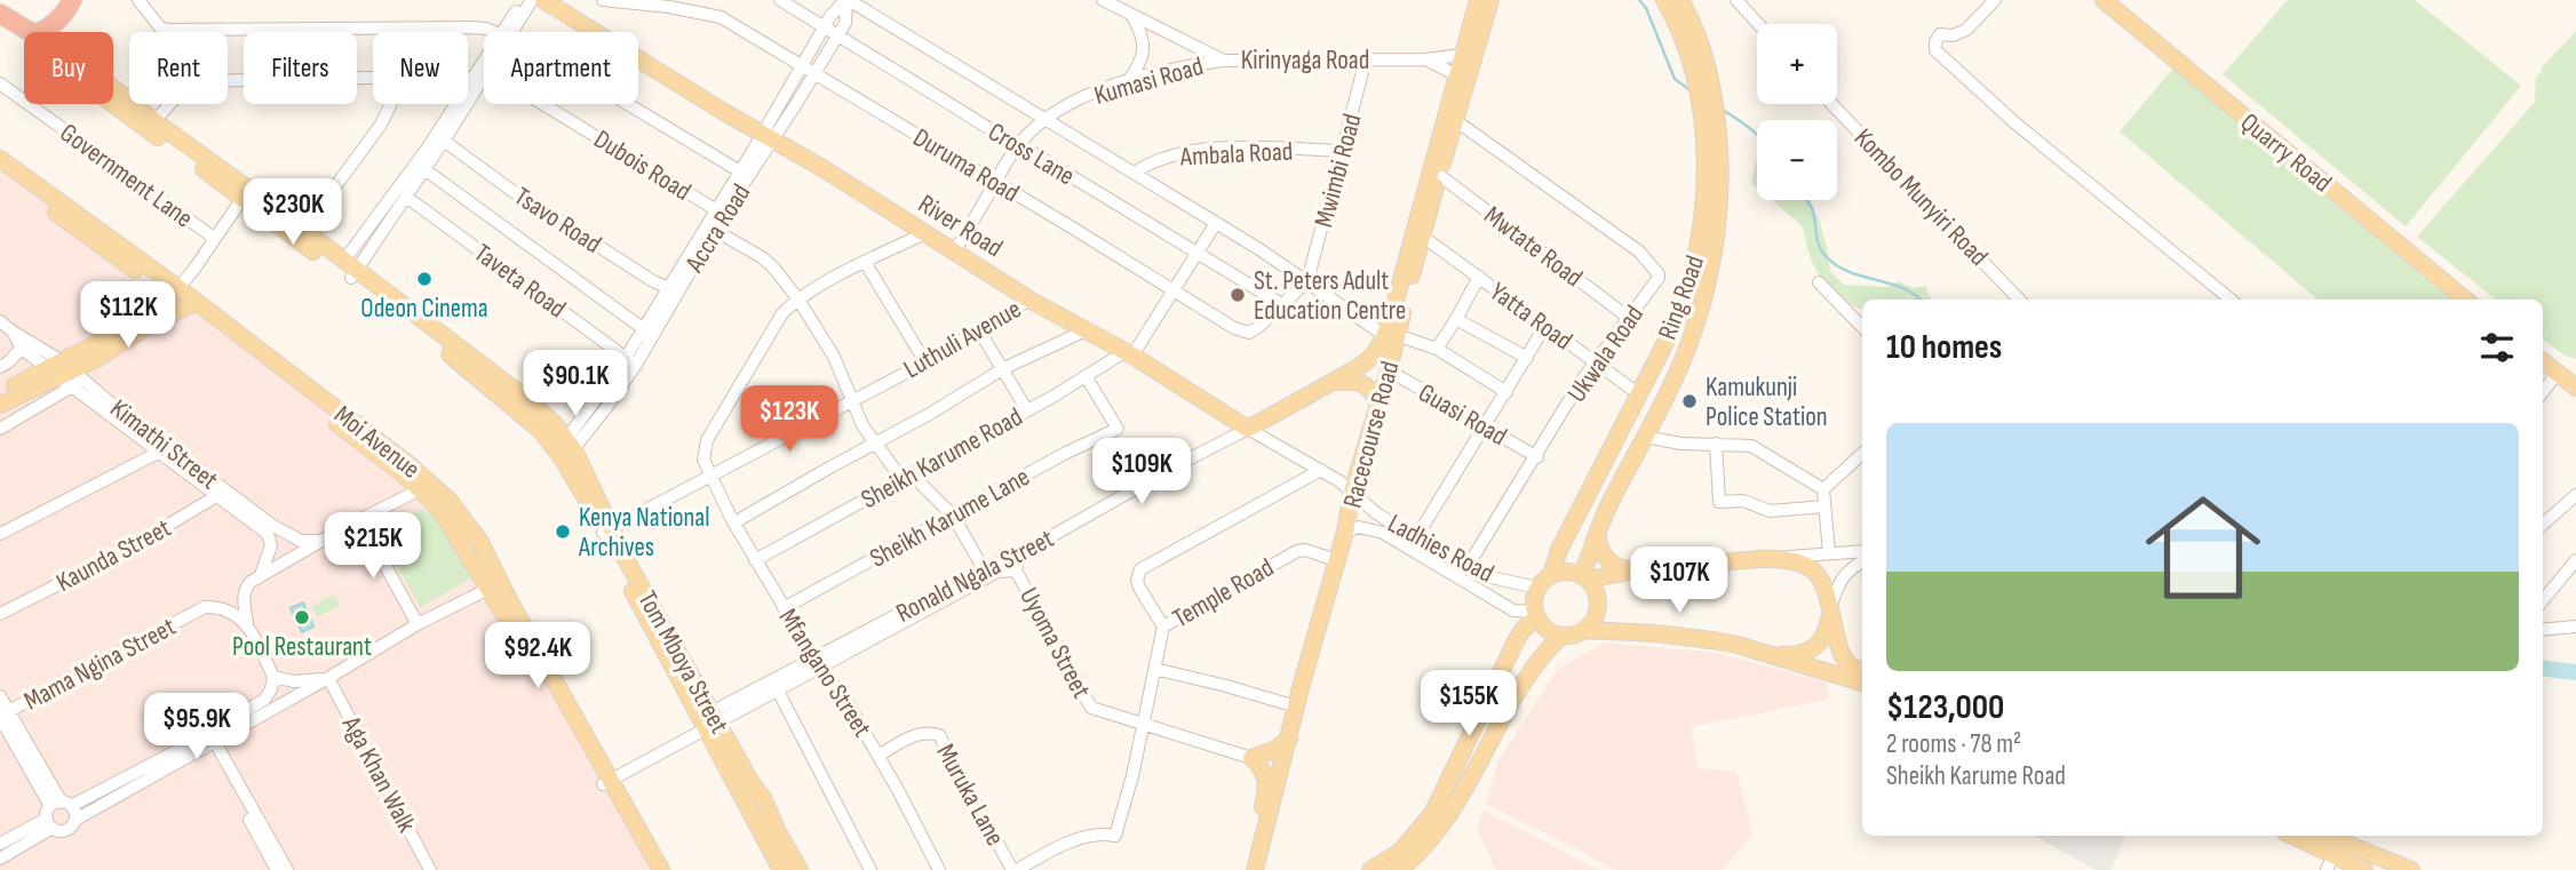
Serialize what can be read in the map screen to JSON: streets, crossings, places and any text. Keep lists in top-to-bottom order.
{
  "streets": {
    "main road": [
      "Quarry Road",
      "River Road",
      "Ring Road",
      "Racecourse Road",
      "Moi Avenue",
      "Ronald Ngala Street",
      "Tom Mboya Street"
    ],
    "street": [
      "Kirinyaga Road",
      "Kumasi Road",
      "Cross Lane",
      "Ambala Road",
      "Dubois Road",
      "Duruma Road",
      "Mwimbi Road",
      "Government Lane",
      "Kombo Munyiri Road",
      "Tsavo Road",
      "Accra Road",
      "Mwtate Road",
      "Taveta Road",
      "Yatta Road",
      "Luthuli Avenue",
      "Ukwala Road",
      "Guasi Road",
      "Kimathi Street",
      "Sheikh Karume Road",
      "Sheikh Karume Lane",
      "Ladhies Road",
      "Kaunda Street",
      "Temple Road",
      "Uyoma Street",
      "Mama Ngina Street",
      "Mfangano Street",
      "Aga Khan Walk",
      "Muruka Lane"
    ]
  },
  "crossings": [
    ["Kirinyaga Road", "Kumasi Road"],
    ["Kirinyaga Road", "Mwimbi Road"],
    ["Kirinyaga Road", "Racecourse Road"],
    ["Kumasi Road", "Cross Lane"],
    ["Kumasi Road", "Duruma Road"],
    ["Kumasi Road", "River Road"],
    ["Cross Lane", "Duruma Road"],
    ["Cross Lane", "Accra Road"],
    ["Cross Lane", "Sheikh Karume Road"],
    ["Ambala Road", "Mwimbi Road"],
    ["Dubois Road", "Accra Road"],
    ["Duruma Road", "Mwimbi Road"],
    ["Duruma Road", "Accra Road"],
    ["Duruma Road", "Sheikh Karume Road"],
    ["Tsavo Road", "Accra Road"],
    ["River Road", "Accra Road"],
    ["River Road", "Luthuli Avenue"],
    ["River Road", "Racecourse Road"],
    ["River Road", "Sheikh Karume Road"],
    ["River Road", "Ladhies Road"],
    ["River Road", "Ronald Ngala Street"],
    ["Accra Road", "Taveta Road"],
    ["Accra Road", "Tom Mboya Street"],
    ["Mwtate Road", "Ukwala Road"],
    ["Mwtate Road", "Racecourse Road"],
    ["Ring Road", "Yatta Road"],
    ["Ring Road", "Ladhies Road"],
    ["Yatta Road", "Ukwala Road"],
    ["Yatta Road", "Racecourse Road"],
    ["Ukwala Road", "Guasi Road"],
    ["Ukwala Road", "Racecourse Road"],
    ["Ukwala Road", "Ladhies Road"],
    ["Guasi Road", "Racecourse Road"],
    ["Racecourse Road", "Ladhies Road"],
    ["Racecourse Road", "Ronald Ngala Street"],
    ["Racecourse Road", "Temple Road"],
    ["Moi Avenue", "Ronald Ngala Street"],
    ["Kimathi Street", "Kaunda Street"],
    ["Sheikh Karume Road", "Sheikh Karume Lane"],
    ["Sheikh Karume Road", "Mfangano Street"],
    ["Sheikh Karume Lane", "Mfangano Street"],
    ["Ronald Ngala Street", "Uyoma Street"],
    ["Ronald Ngala Street", "Tom Mboya Street"],
    ["Ronald Ngala Street", "Mfangano Street"],
    ["Temple Road", "Uyoma Street"],
    ["Temple Road", "Muruka Lane"],
    ["Mfangano Street", "Muruka Lane"]
  ],
  "places": [
    "Odeon Cinema",
    "St. Peters Adult Education Centre",
    "Kamukunji Police Station",
    "Kenya National Archives",
    "Pool Restaurant"
  ],
  "page": {
    "map_buttons": ["+", "−"],
    "chip": [
      "Buy",
      "Rent",
      "Filters",
      "New",
      "Apartment"
    ],
    "price": [
      "$230K",
      "$112K",
      "$90.1K",
      "$123K",
      "$109K",
      "$215K",
      "$107K",
      "$92.4K",
      "$155K",
      "$95.9K"
    ],
    "heading": "10 homes",
    "list": [
      {
        "name": "$123,000",
        "note": "2 rooms · 78 m² · Sheikh Karume Road"
      }
    ]
  }
}
